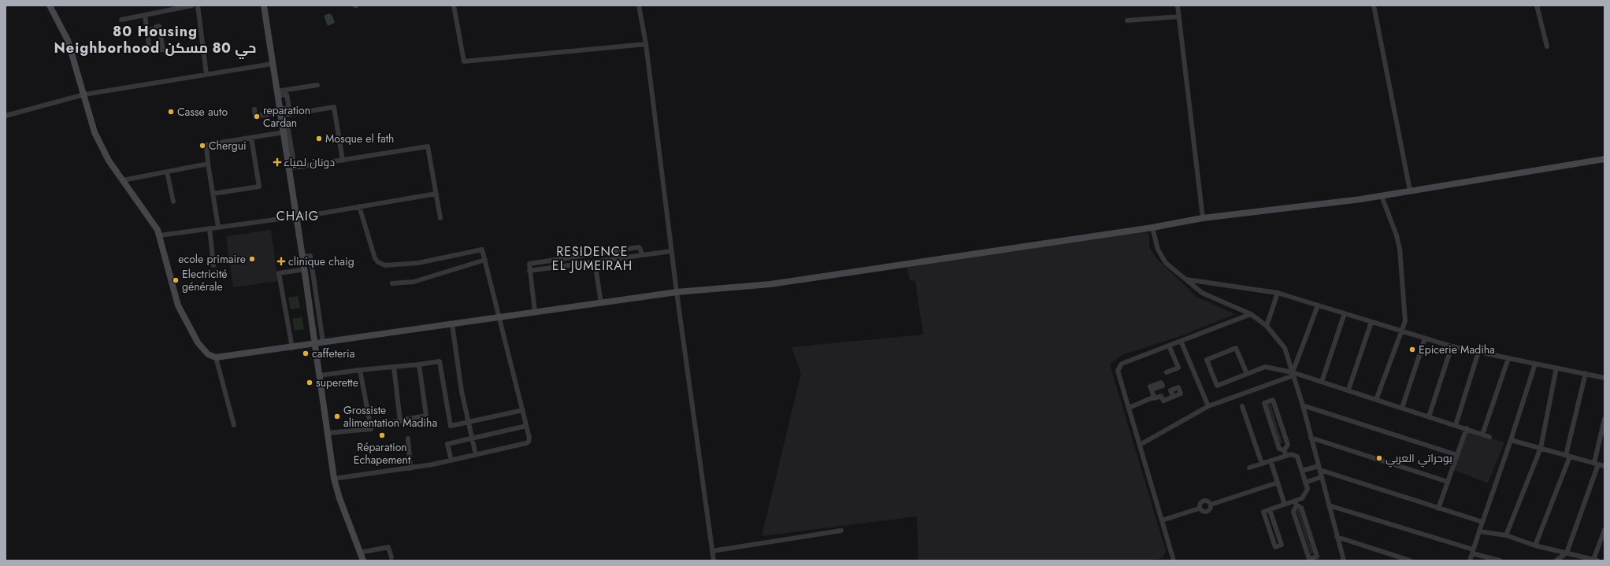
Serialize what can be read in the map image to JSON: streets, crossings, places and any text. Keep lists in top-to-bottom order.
{
  "districts": ["80 Housing Neighborhood حي 80 مسكن", "CHAIG", "RESIDENCE EL JUMEIRAH"],
  "places": {
    "other": [
      "Casse auto",
      "reparation Cardan",
      "Mosque el fath",
      "Chergui",
      "ecole primaire",
      "Electricité générale",
      "Epicerie Madiha",
      "caffeteria",
      "superette",
      "Grossiste alimentation Madiha",
      "Réparation Echapement",
      "بوحراتي العربي"
    ],
    "health": ["دونان لمياء", "clinique chaig"]
  }
}
